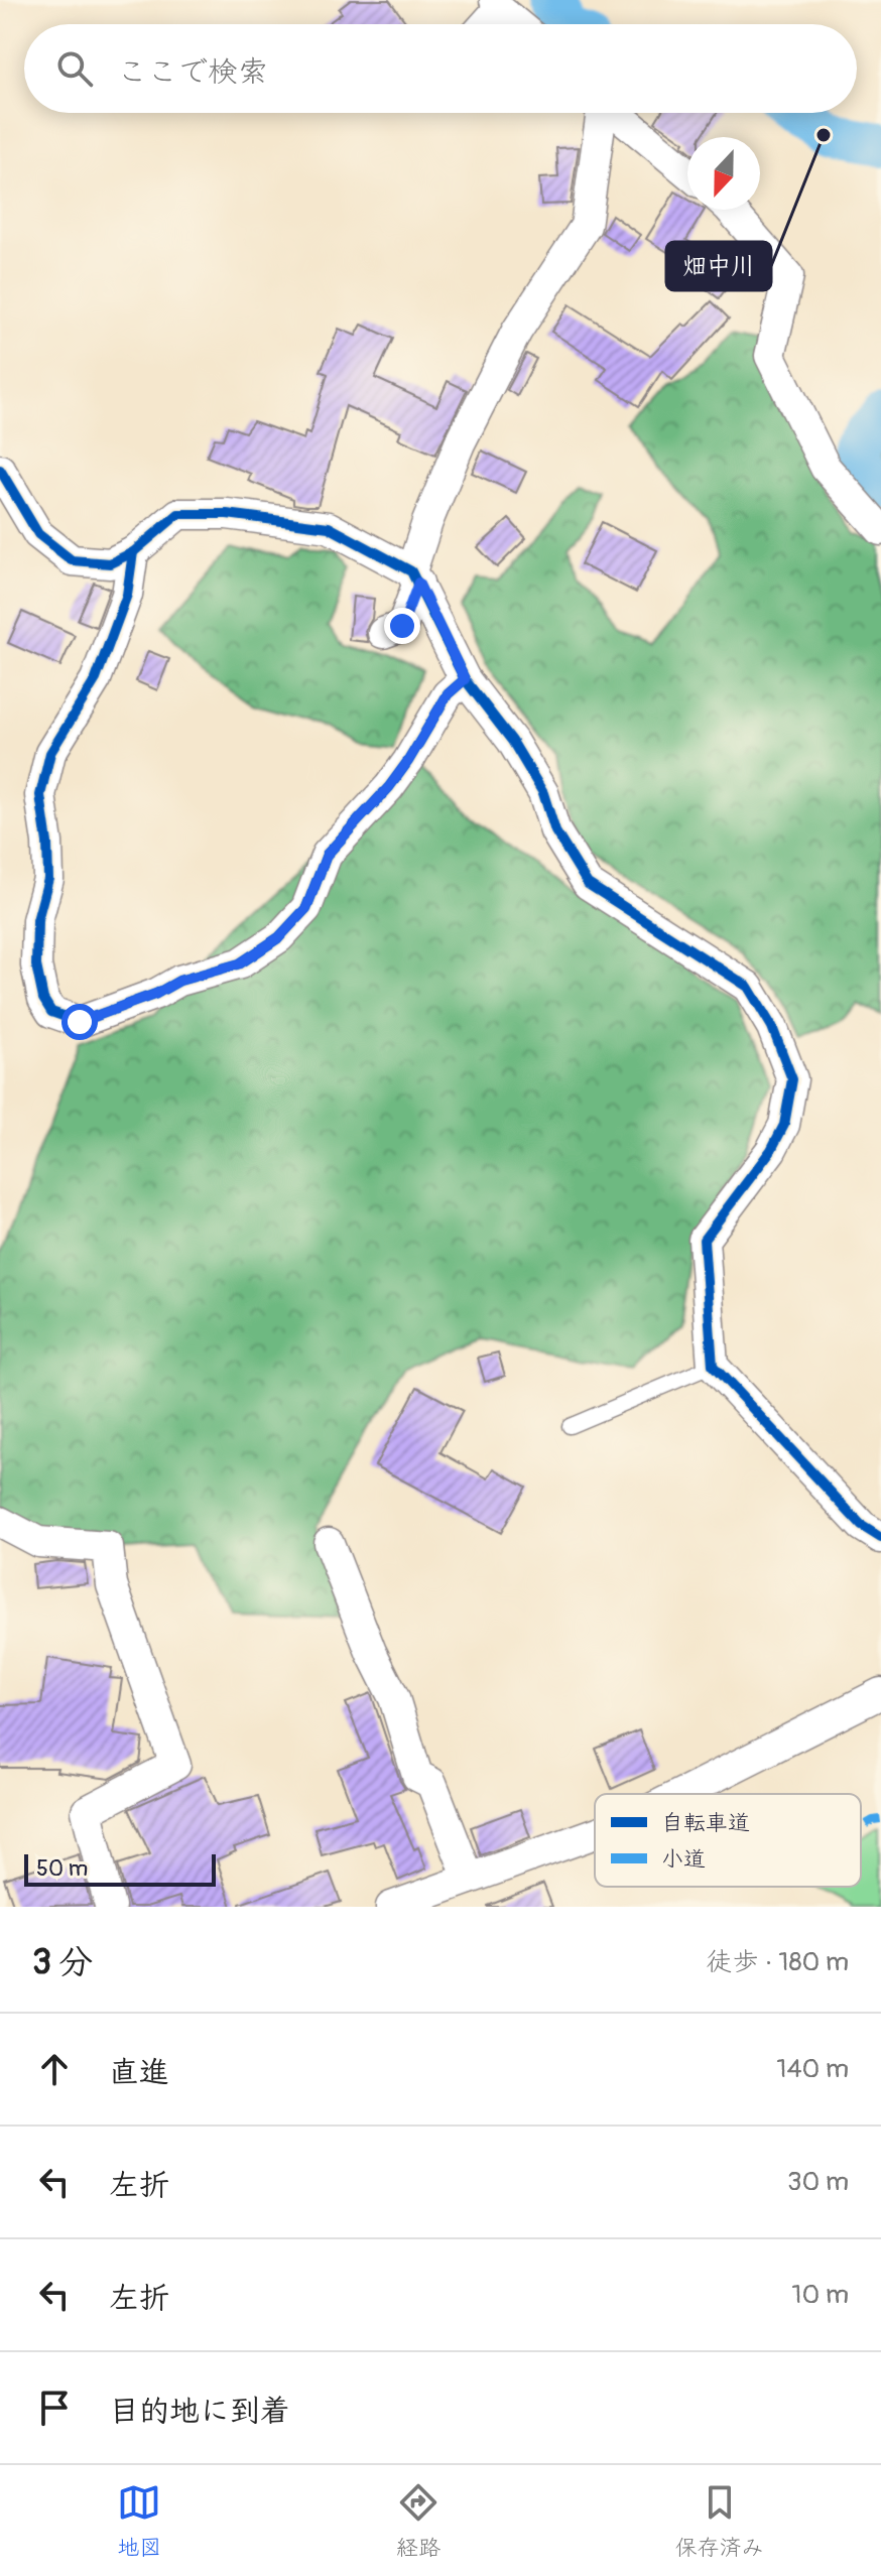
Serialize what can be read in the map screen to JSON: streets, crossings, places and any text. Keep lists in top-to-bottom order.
{
  "places": ["畑中川"],
  "legend": ["自転車道", "小道"],
  "scale_bar": "50 m",
  "north": "bottom",
  "page": {
    "search": "ここで検索",
    "scale": "50 m",
    "heading": ["3 分", "徒歩 · 180 m"],
    "list": [
      ["直進", "140 m"],
      ["左折", "30 m"],
      ["左折", "10 m"],
      "目的地に到着"
    ],
    "nav": ["地図", "経路", "保存済み"]
  }
}
